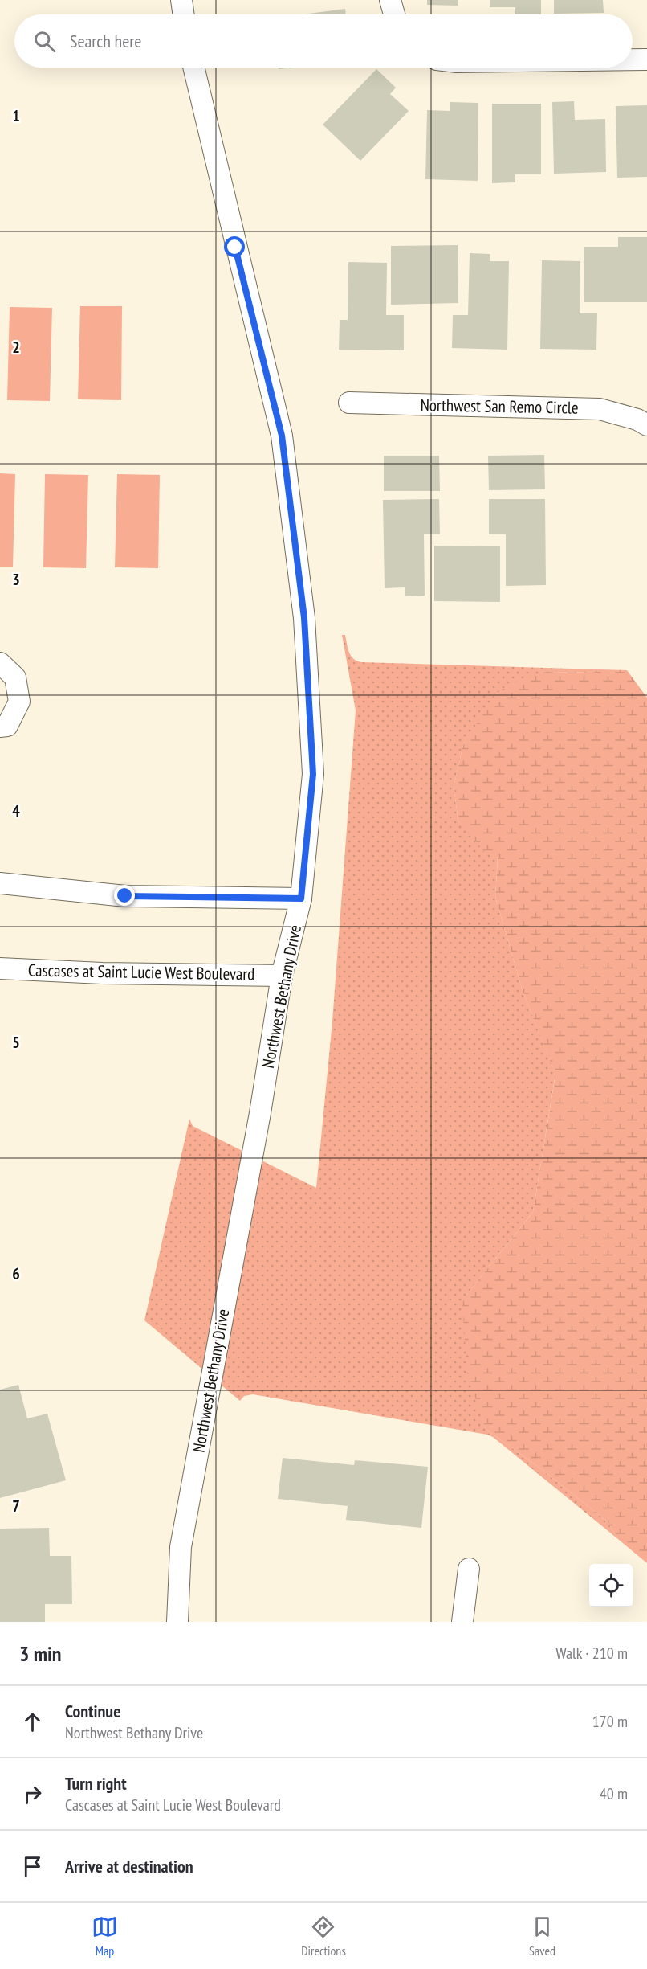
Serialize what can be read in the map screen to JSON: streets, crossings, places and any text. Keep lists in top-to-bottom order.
{
  "streets": {
    "street": ["Northwest San Remo Circle", "Cascases at Saint Lucie West Boulevard", "Northwest Bethany Drive"]
  },
  "crossings": [
    ["Cascases at Saint Lucie West Boulevard", "Northwest Bethany Drive"]
  ],
  "page": {
    "search": "Search here",
    "heading": ["3 min", "Walk · 210 m"],
    "list": [
      ["Continue", "Northwest Bethany Drive", "170 m"],
      ["Turn right", "Cascases at Saint Lucie West Boulevard", "40 m"],
      "Arrive at destination"
    ],
    "nav": ["Map", "Directions", "Saved"]
  },
  "grid": {
    "rows": [
      "1",
      "2",
      "3",
      "4",
      "5",
      "6",
      "7"
    ]
  }
}
